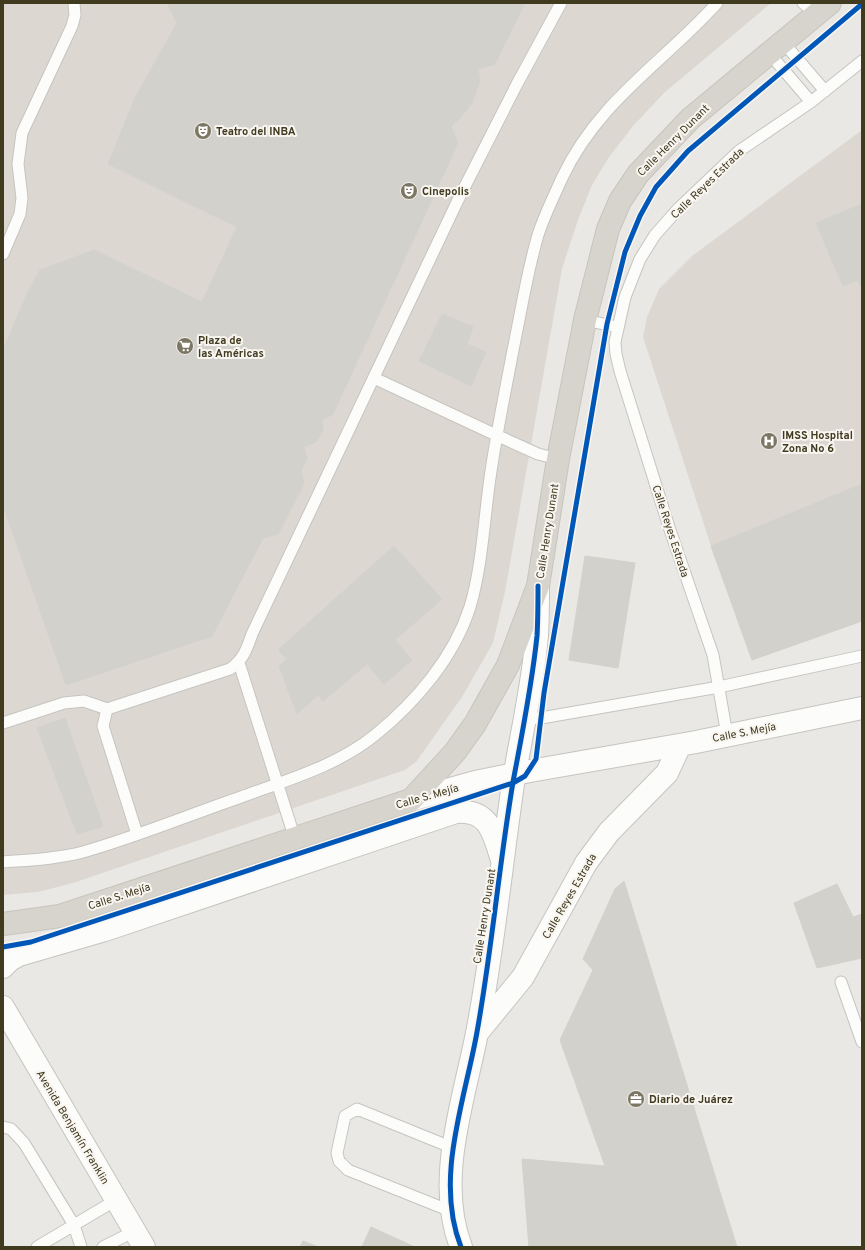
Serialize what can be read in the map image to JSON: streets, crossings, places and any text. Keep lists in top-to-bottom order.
{
  "streets": {
    "main road": ["Calle Henry Dunant", "Calle S. Mejía"],
    "street": ["Calle Reyes Estrada", "Avenida Benjamín Franklin"]
  },
  "crossings": [
    ["Calle Henry Dunant", "Calle Reyes Estrada"],
    ["Calle Henry Dunant", "Calle S. Mejía"],
    ["Calle Reyes Estrada", "Calle S. Mejía"]
  ],
  "places": {
    "theatre": ["Teatro del INBA", "Cinepolis"],
    "supermarket": ["Plaza de las Américas"],
    "hospital": ["IMSS Hospital Zona No 6"],
    "office": ["Diario de Juárez"]
  }
}
